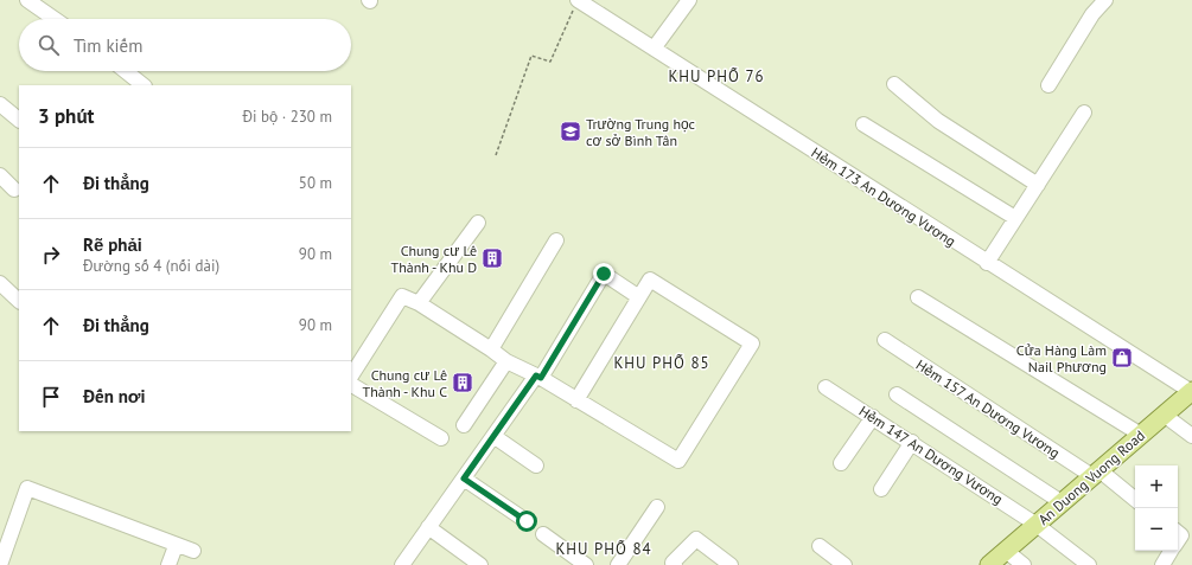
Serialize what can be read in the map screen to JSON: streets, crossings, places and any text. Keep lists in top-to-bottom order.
{
  "streets": {
    "main road": ["An Duong Vuong Road"],
    "street": ["Hẻm 173 An Dương Vương", "Hẻm 157 An Dương Vương", "Hẻm 147 An Dương Vương"]
  },
  "crossings": [
    ["Hẻm 173 An Dương Vương", "An Duong Vuong Road"],
    ["Hẻm 157 An Dương Vương", "An Duong Vuong Road"],
    ["Hẻm 147 An Dương Vương", "An Duong Vuong Road"]
  ],
  "districts": ["KHU PHỐ 76", "KHU PHỐ 85", "KHU PHỐ 84"],
  "places": {
    "school or university": ["Trường Trung học cơ sở Bình Tân"],
    "building": ["Chung cư Lê Thành - Khu D", "Chung cư Lê Thành - Khu C"],
    "shop": ["Cửa Hàng Làm Nail Phương"]
  },
  "page": {
    "search": "Tìm kiếm",
    "heading": ["3 phút", "Đi bộ · 230 m"],
    "list": [
      ["Đi thẳng", "50 m"],
      ["Rẽ phải", "Đường số 4 (nối dài)", "90 m"],
      ["Đi thẳng", "90 m"],
      "Đến nơi"
    ],
    "map_buttons": ["+", "−"]
  }
}
